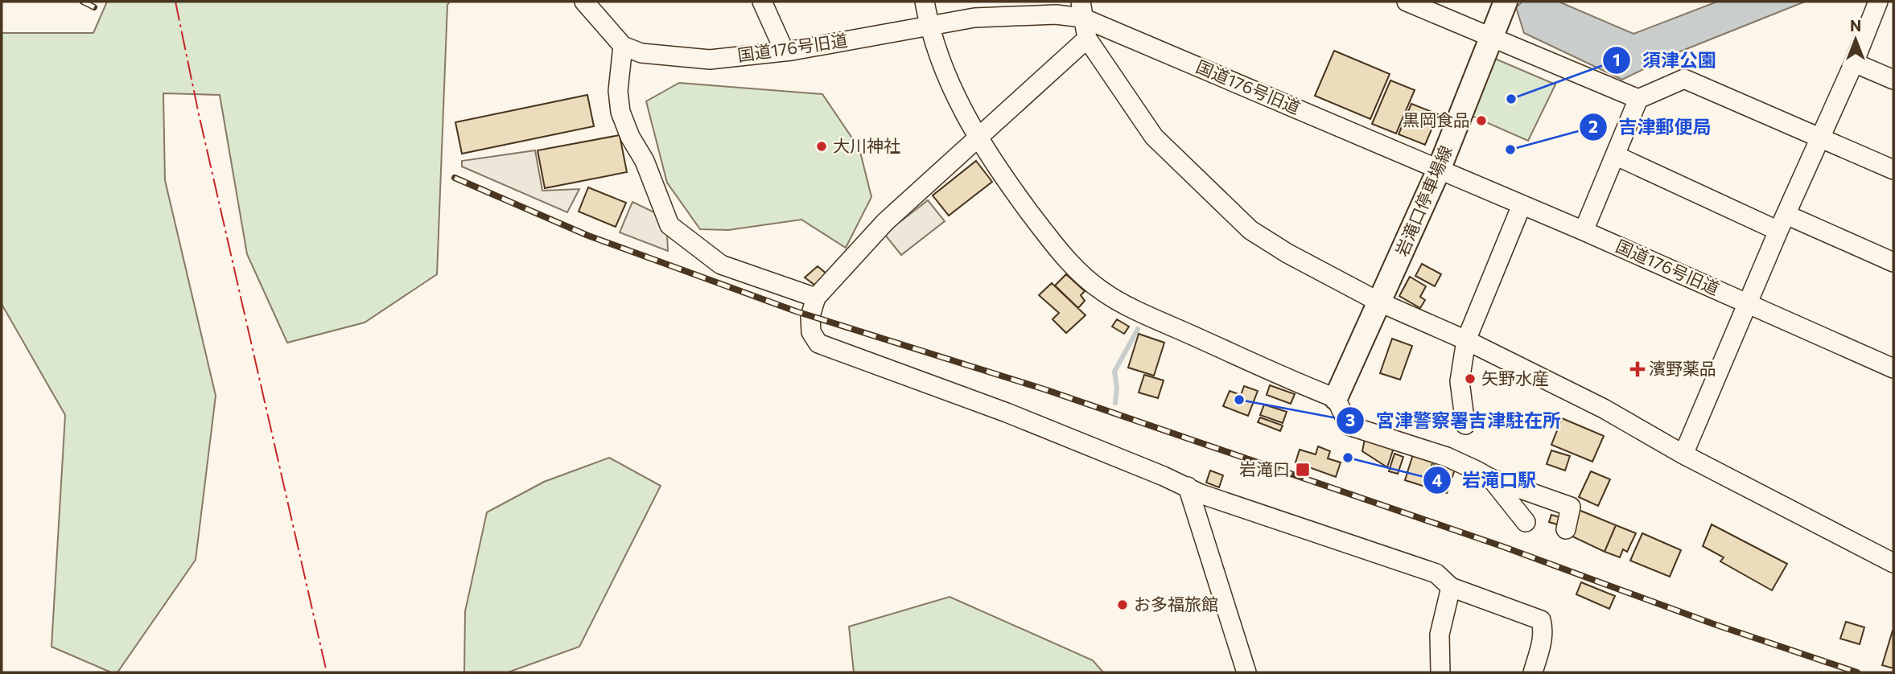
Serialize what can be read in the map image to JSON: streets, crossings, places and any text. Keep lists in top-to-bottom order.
{
  "streets": {
    "main road": ["岩滝口停車場線"],
    "street": ["国道176号旧道"]
  },
  "crossings": [
    ["国道176号旧道", "岩滝口停車場線"]
  ],
  "places": {
    "other": [
      "須津公園",
      "黒岡食品",
      "大川神社",
      "吉津郵便局",
      "矢野水産",
      "宮津警察署吉津駐在所",
      "岩滝口駅",
      "お多福旅館"
    ],
    "health": ["濱野薬品"],
    "transit": ["岩滝口"]
  },
  "north": "top"
}
